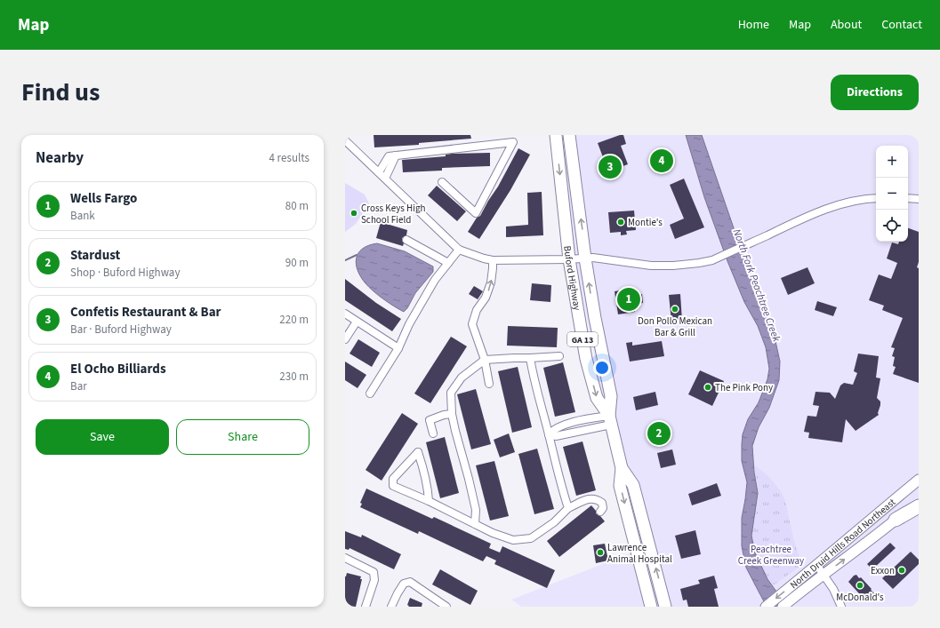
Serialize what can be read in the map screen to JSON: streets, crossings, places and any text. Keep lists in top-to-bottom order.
{
  "streets": {
    "main road": ["Buford Highway", "GA 13", "North Druid Hills Road Northeast"]
  },
  "water": ["North Fork Peachtree Creek"],
  "parks": ["Peachtree Creek Greenway"],
  "places": [
    "Cross Keys High School Field",
    "Montie's",
    "Don Pollo Mexican Bar & Grill",
    "The Pink Pony",
    "Lawrence Animal Hospital",
    "Exxon",
    "McDonald's"
  ],
  "page": {
    "header": "Map",
    "nav": [
      "Home",
      "Map",
      "About",
      "Contact"
    ],
    "title": "Find us",
    "buttons": [
      "Directions",
      ["Save", "Share"]
    ],
    "heading": ["Nearby", "4 results"],
    "map_buttons": ["+", "−"],
    "pins": [
      "4",
      "3",
      "1",
      "2"
    ],
    "list": [
      {
        "mark": "1",
        "name": "Wells Fargo",
        "note": "Bank",
        "value": "80 m"
      },
      {
        "mark": "2",
        "name": "Stardust",
        "note": "Shop · Buford Highway",
        "value": "90 m"
      },
      {
        "mark": "3",
        "name": "Confetis Restaurant & Bar",
        "note": "Bar · Buford Highway",
        "value": "220 m"
      },
      {
        "mark": "4",
        "name": "El Ocho Billiards",
        "note": "Bar",
        "value": "230 m"
      }
    ]
  }
}
